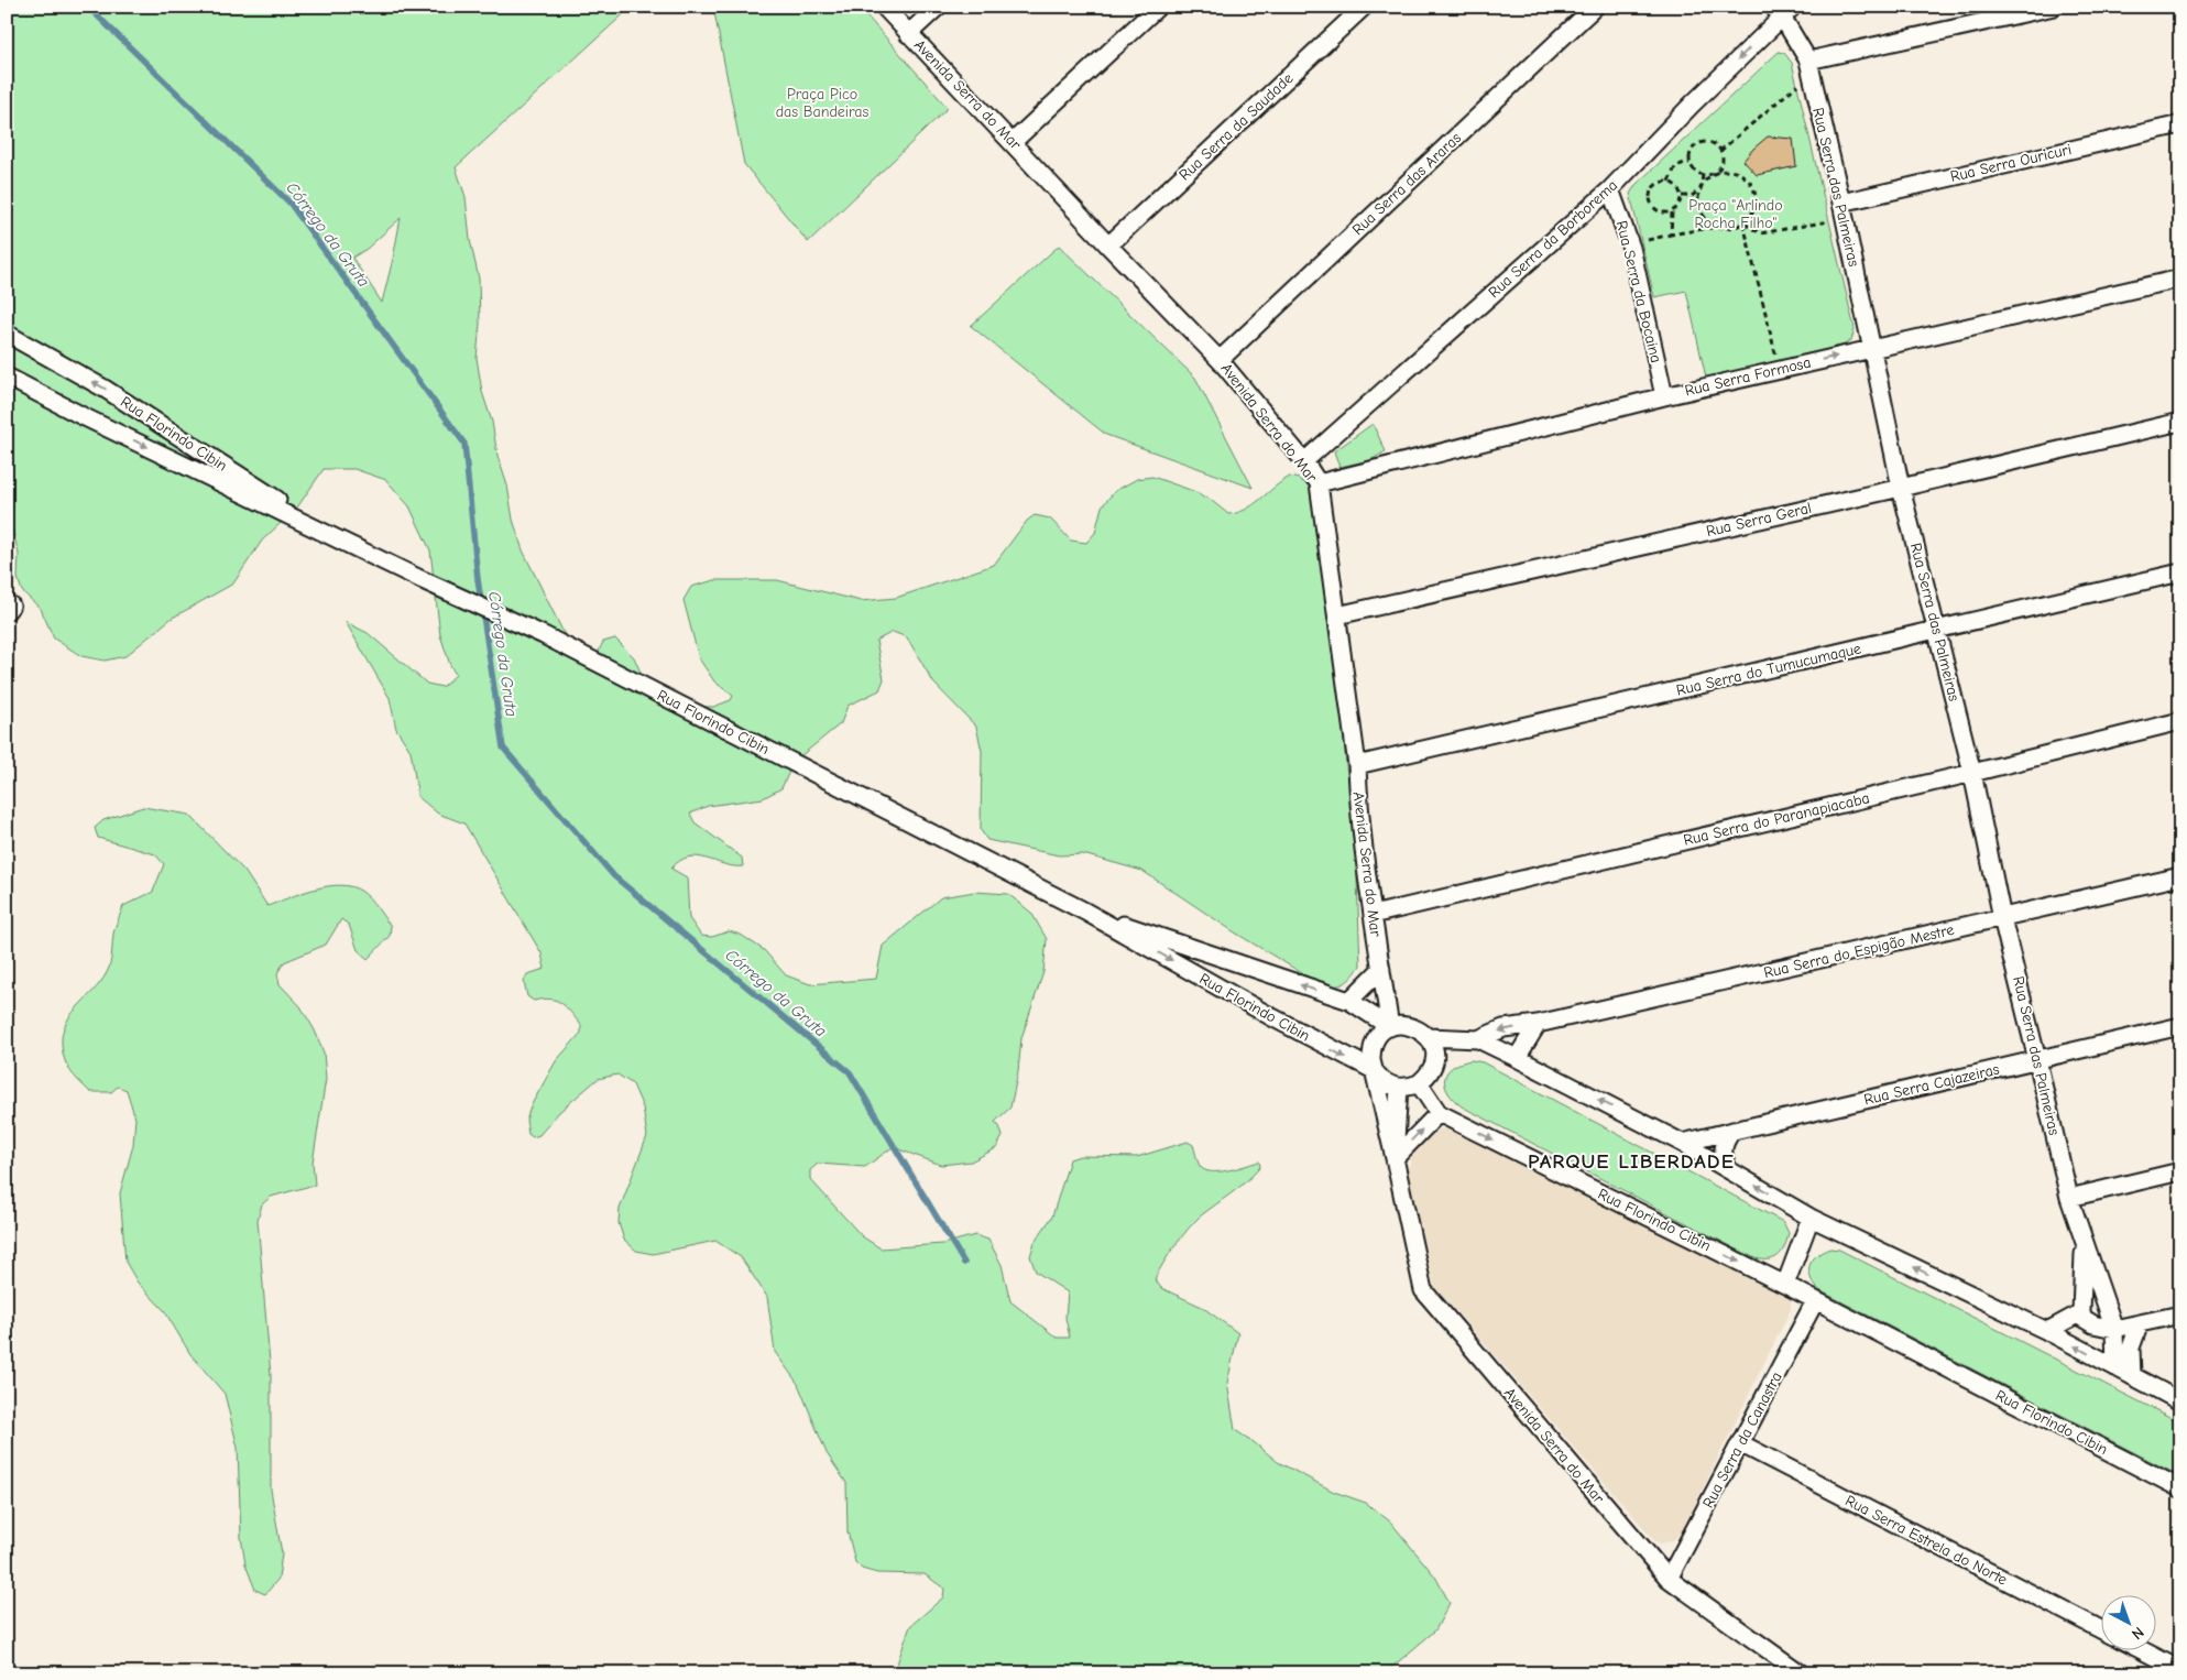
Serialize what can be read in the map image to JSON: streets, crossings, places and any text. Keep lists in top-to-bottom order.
{
  "streets": {
    "street": [
      "Avenida Serra do Mar",
      "Rua Serra da Saudade",
      "Rua Serra Ouricuri",
      "Rua Serra das Araras",
      "Rua Serra das Palmeiras",
      "Rua Serra da Borborema",
      "Rua Serra da Bocaina",
      "Rua Serra Formosa",
      "Rua Florindo Cibin",
      "Rua Serra Geral",
      "Rua Serra do Tumucumaque",
      "Rua Serra do Paranapiacaba",
      "Rua Serra do Espigão Mestre",
      "Rua Serra Cajazeiras",
      "Rua Serra da Canastra",
      "Rua Serra Estrela do Norte"
    ]
  },
  "crossings": [
    ["Avenida Serra do Mar", "Rua Serra da Saudade"],
    ["Avenida Serra do Mar", "Rua Serra das Araras"],
    ["Avenida Serra do Mar", "Rua Serra da Borborema"],
    ["Avenida Serra do Mar", "Rua Serra Formosa"],
    ["Avenida Serra do Mar", "Rua Florindo Cibin"],
    ["Avenida Serra do Mar", "Rua Serra Geral"],
    ["Avenida Serra do Mar", "Rua Serra do Tumucumaque"],
    ["Avenida Serra do Mar", "Rua Serra do Paranapiacaba"],
    ["Avenida Serra do Mar", "Rua Serra da Canastra"],
    ["Rua Serra Ouricuri", "Rua Serra das Palmeiras"],
    ["Rua Serra das Palmeiras", "Rua Serra da Borborema"],
    ["Rua Serra das Palmeiras", "Rua Serra Formosa"],
    ["Rua Serra das Palmeiras", "Rua Serra Geral"],
    ["Rua Serra das Palmeiras", "Rua Serra do Tumucumaque"],
    ["Rua Serra das Palmeiras", "Rua Serra do Paranapiacaba"],
    ["Rua Serra das Palmeiras", "Rua Serra do Espigão Mestre"],
    ["Rua Serra das Palmeiras", "Rua Serra Cajazeiras"],
    ["Rua Serra da Borborema", "Rua Serra da Bocaina"],
    ["Rua Serra da Bocaina", "Rua Serra Formosa"],
    ["Rua Florindo Cibin", "Rua Serra da Canastra"],
    ["Rua Serra da Canastra", "Rua Serra Estrela do Norte"]
  ],
  "one_way": ["Rua Serra da Borborema"],
  "districts": ["PARQUE LIBERDADE"],
  "water": ["Córrego da Gruta"],
  "parks": ["Praça Pico das Bandeiras", "Praça \"Arlindo Rocha Filho\""],
  "north": "bottom right"
}
